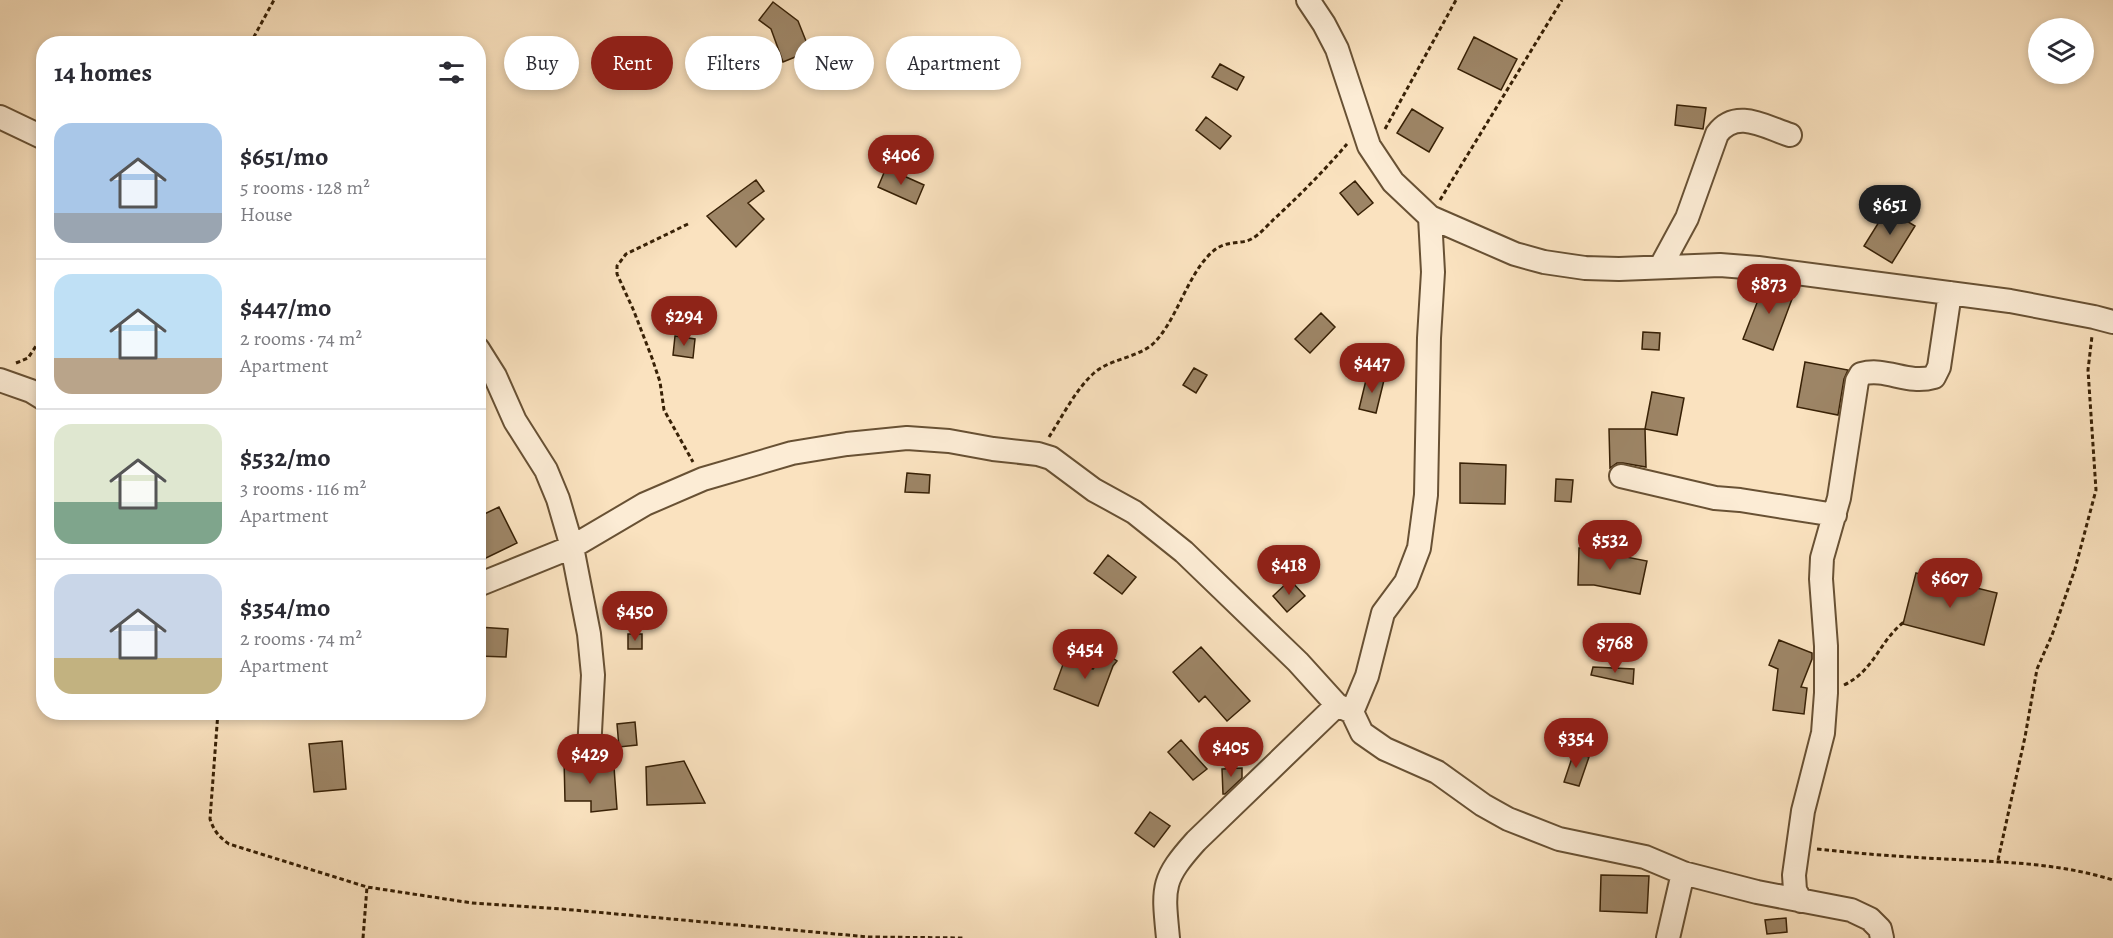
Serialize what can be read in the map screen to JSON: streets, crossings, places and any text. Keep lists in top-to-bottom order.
{
  "page": {
    "chip": [
      "Buy",
      "Rent",
      "Filters",
      "New",
      "Apartment"
    ],
    "heading": "14 homes",
    "list": [
      {
        "name": "$651/mo",
        "note": "5 rooms · 128 m² · House"
      },
      {
        "name": "$447/mo",
        "note": "2 rooms · 74 m² · Apartment"
      },
      {
        "name": "$532/mo",
        "note": "3 rooms · 116 m² · Apartment"
      },
      {
        "name": "$354/mo",
        "note": "2 rooms · 74 m² · Apartment"
      }
    ],
    "price": [
      "$406",
      "$651",
      "$873",
      "$294",
      "$447",
      "$532",
      "$418",
      "$607",
      "$450",
      "$768",
      "$454",
      "$354",
      "$405",
      "$429"
    ]
  }
}
